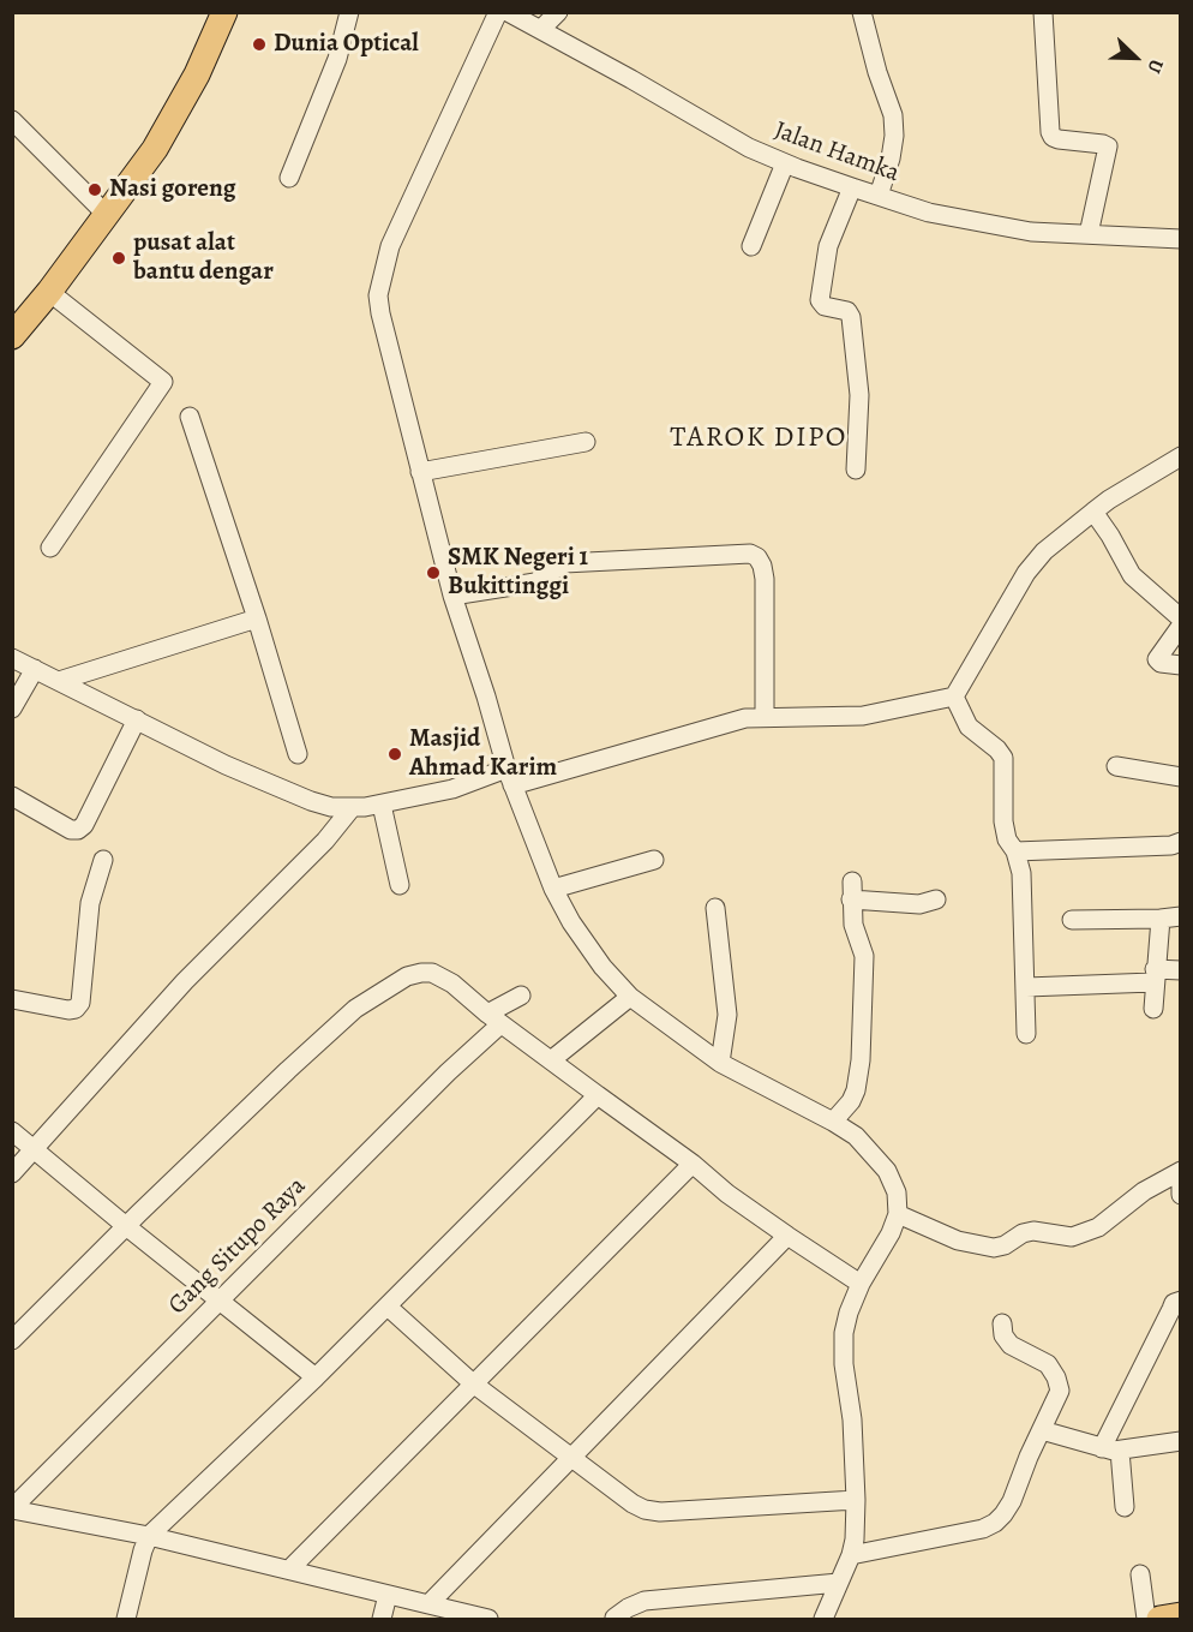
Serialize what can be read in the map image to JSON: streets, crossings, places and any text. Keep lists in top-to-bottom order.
{
  "streets": {
    "street": ["Jalan Hamka", "Gang Situpo Raya"]
  },
  "districts": ["TAROK DIPO"],
  "places": [
    "Dunia Optical",
    "Nasi goreng",
    "pusat alat bantu dengar",
    "SMK Negeri 1 Bukittinggi",
    "Masjid Ahmad Karim"
  ],
  "north": "bottom right"
}
